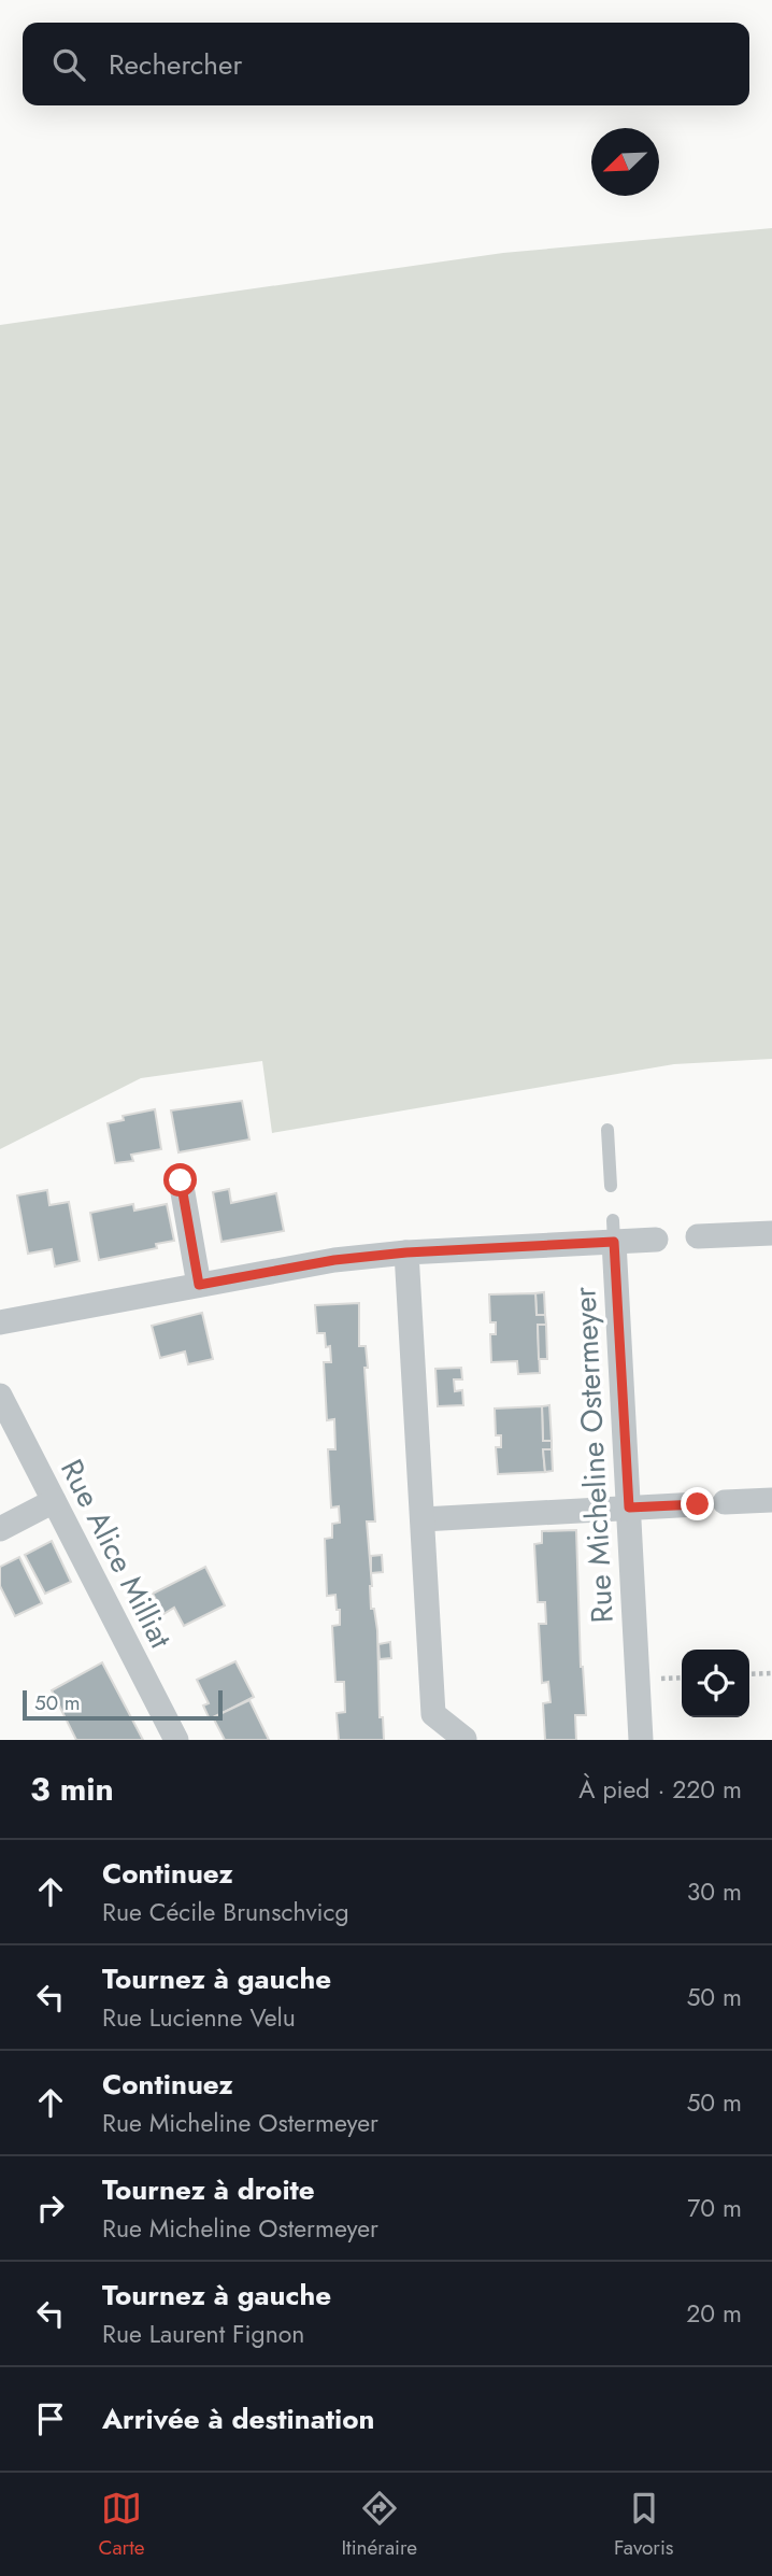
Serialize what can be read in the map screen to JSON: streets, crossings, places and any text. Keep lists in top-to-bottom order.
{
  "streets": {
    "street": ["Rue Micheline Ostermeyer", "Rue Alice Milliat"]
  },
  "scale_bar": "50 m",
  "north": "bottom left",
  "page": {
    "search": "Rechercher",
    "scale": "50 m",
    "heading": ["3 min", "À pied · 220 m"],
    "list": [
      ["Continuez", "Rue Cécile Brunschvicg", "30 m"],
      ["Tournez à gauche", "Rue Lucienne Velu", "50 m"],
      ["Continuez", "Rue Micheline Ostermeyer", "50 m"],
      ["Tournez à droite", "Rue Micheline Ostermeyer", "70 m"],
      ["Tournez à gauche", "Rue Laurent Fignon", "20 m"],
      "Arrivée à destination"
    ],
    "nav": ["Carte", "Itinéraire", "Favoris"]
  }
}
